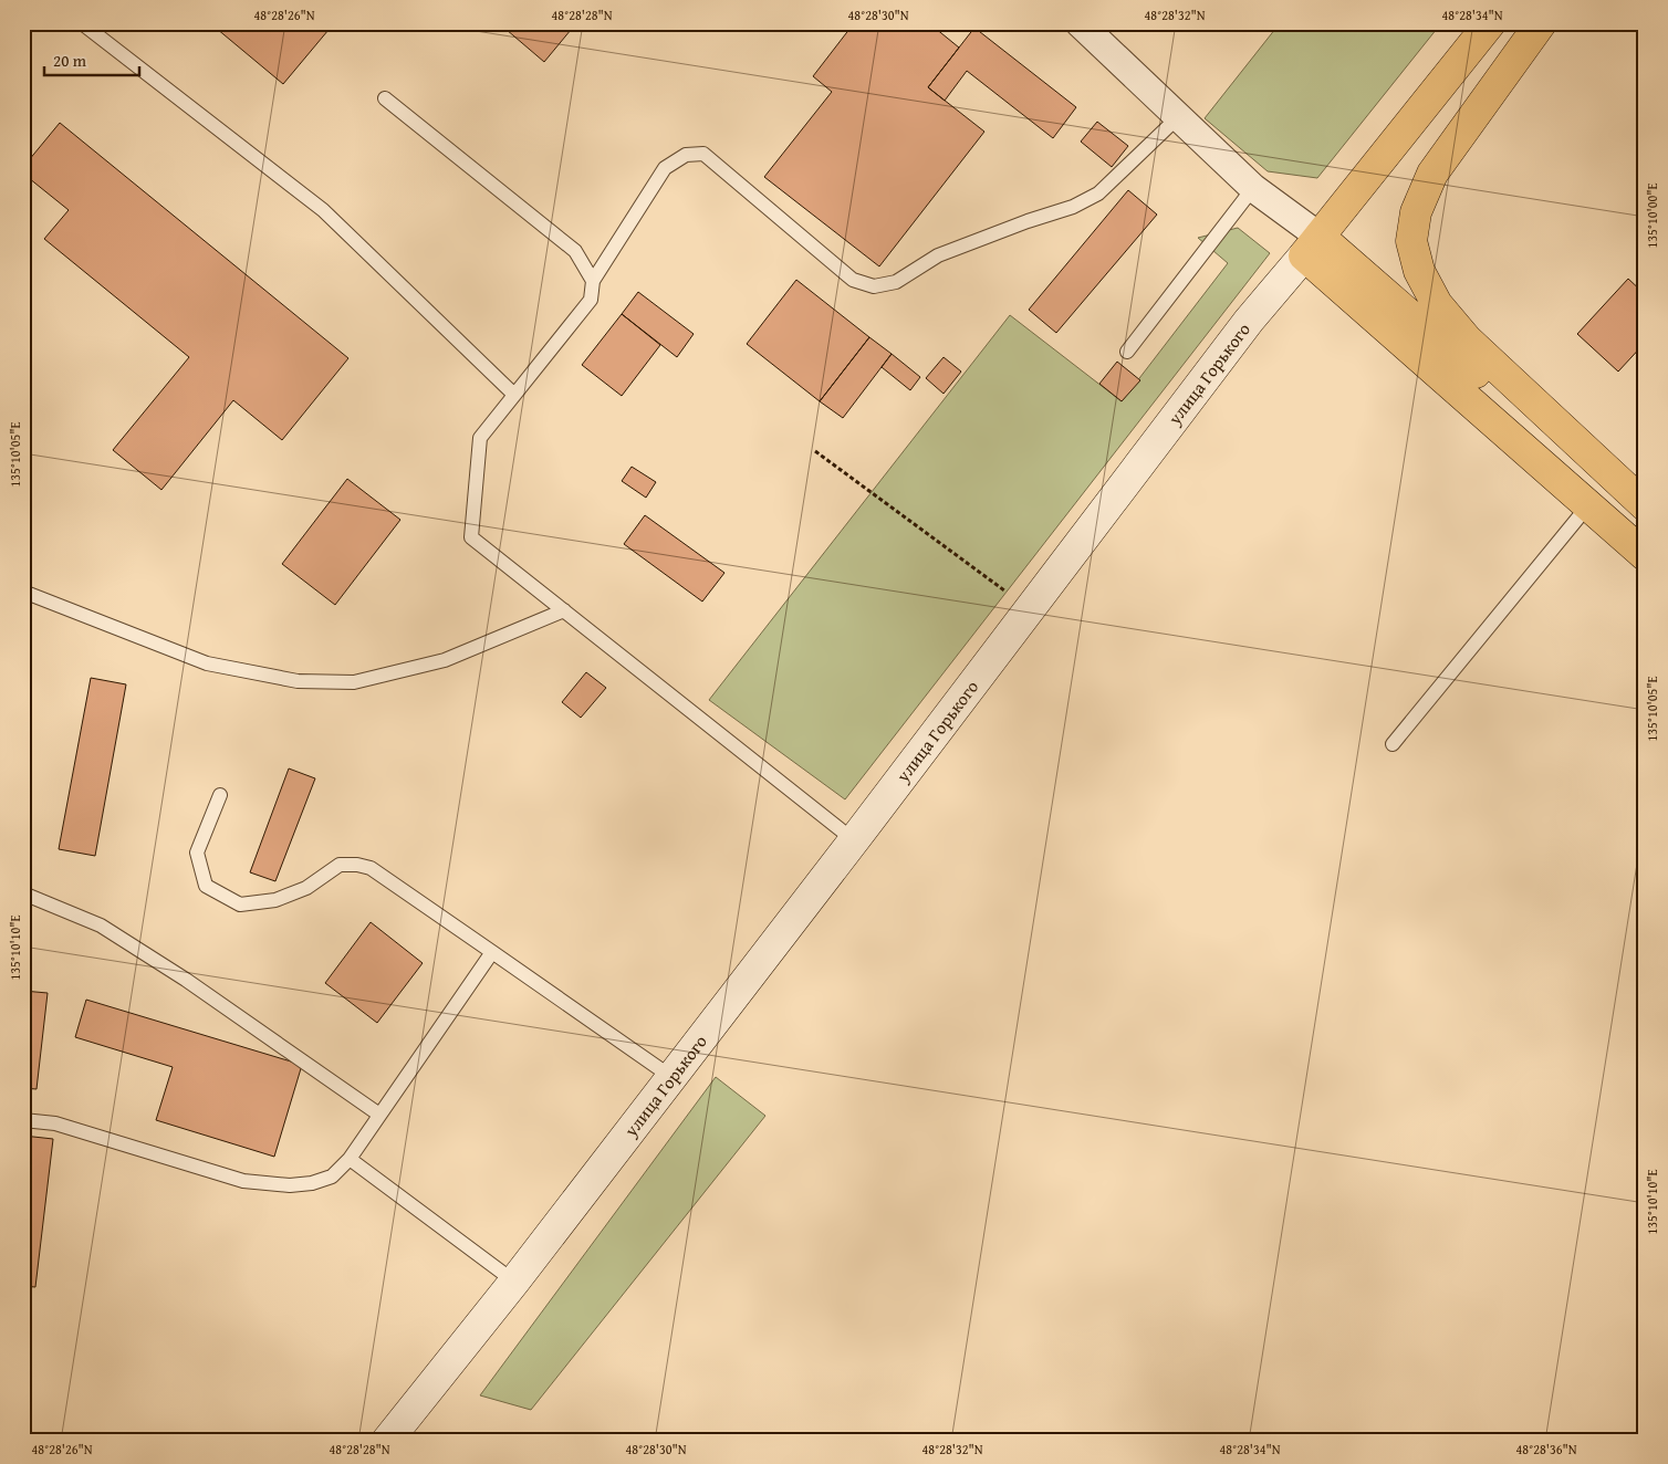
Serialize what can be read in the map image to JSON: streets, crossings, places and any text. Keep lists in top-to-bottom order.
{
  "streets": {
    "main road": ["улица Горького"]
  },
  "scale_bar": "20 m",
  "coordinates": [
    "48°28'26\"N",
    "48°28'28\"N",
    "48°28'30\"N",
    "48°28'32\"N",
    "48°28'34\"N",
    "135°10'00\"E",
    "135°10'05\"E",
    "135°10'10\"E",
    "48°28'36\"N"
  ]
}
